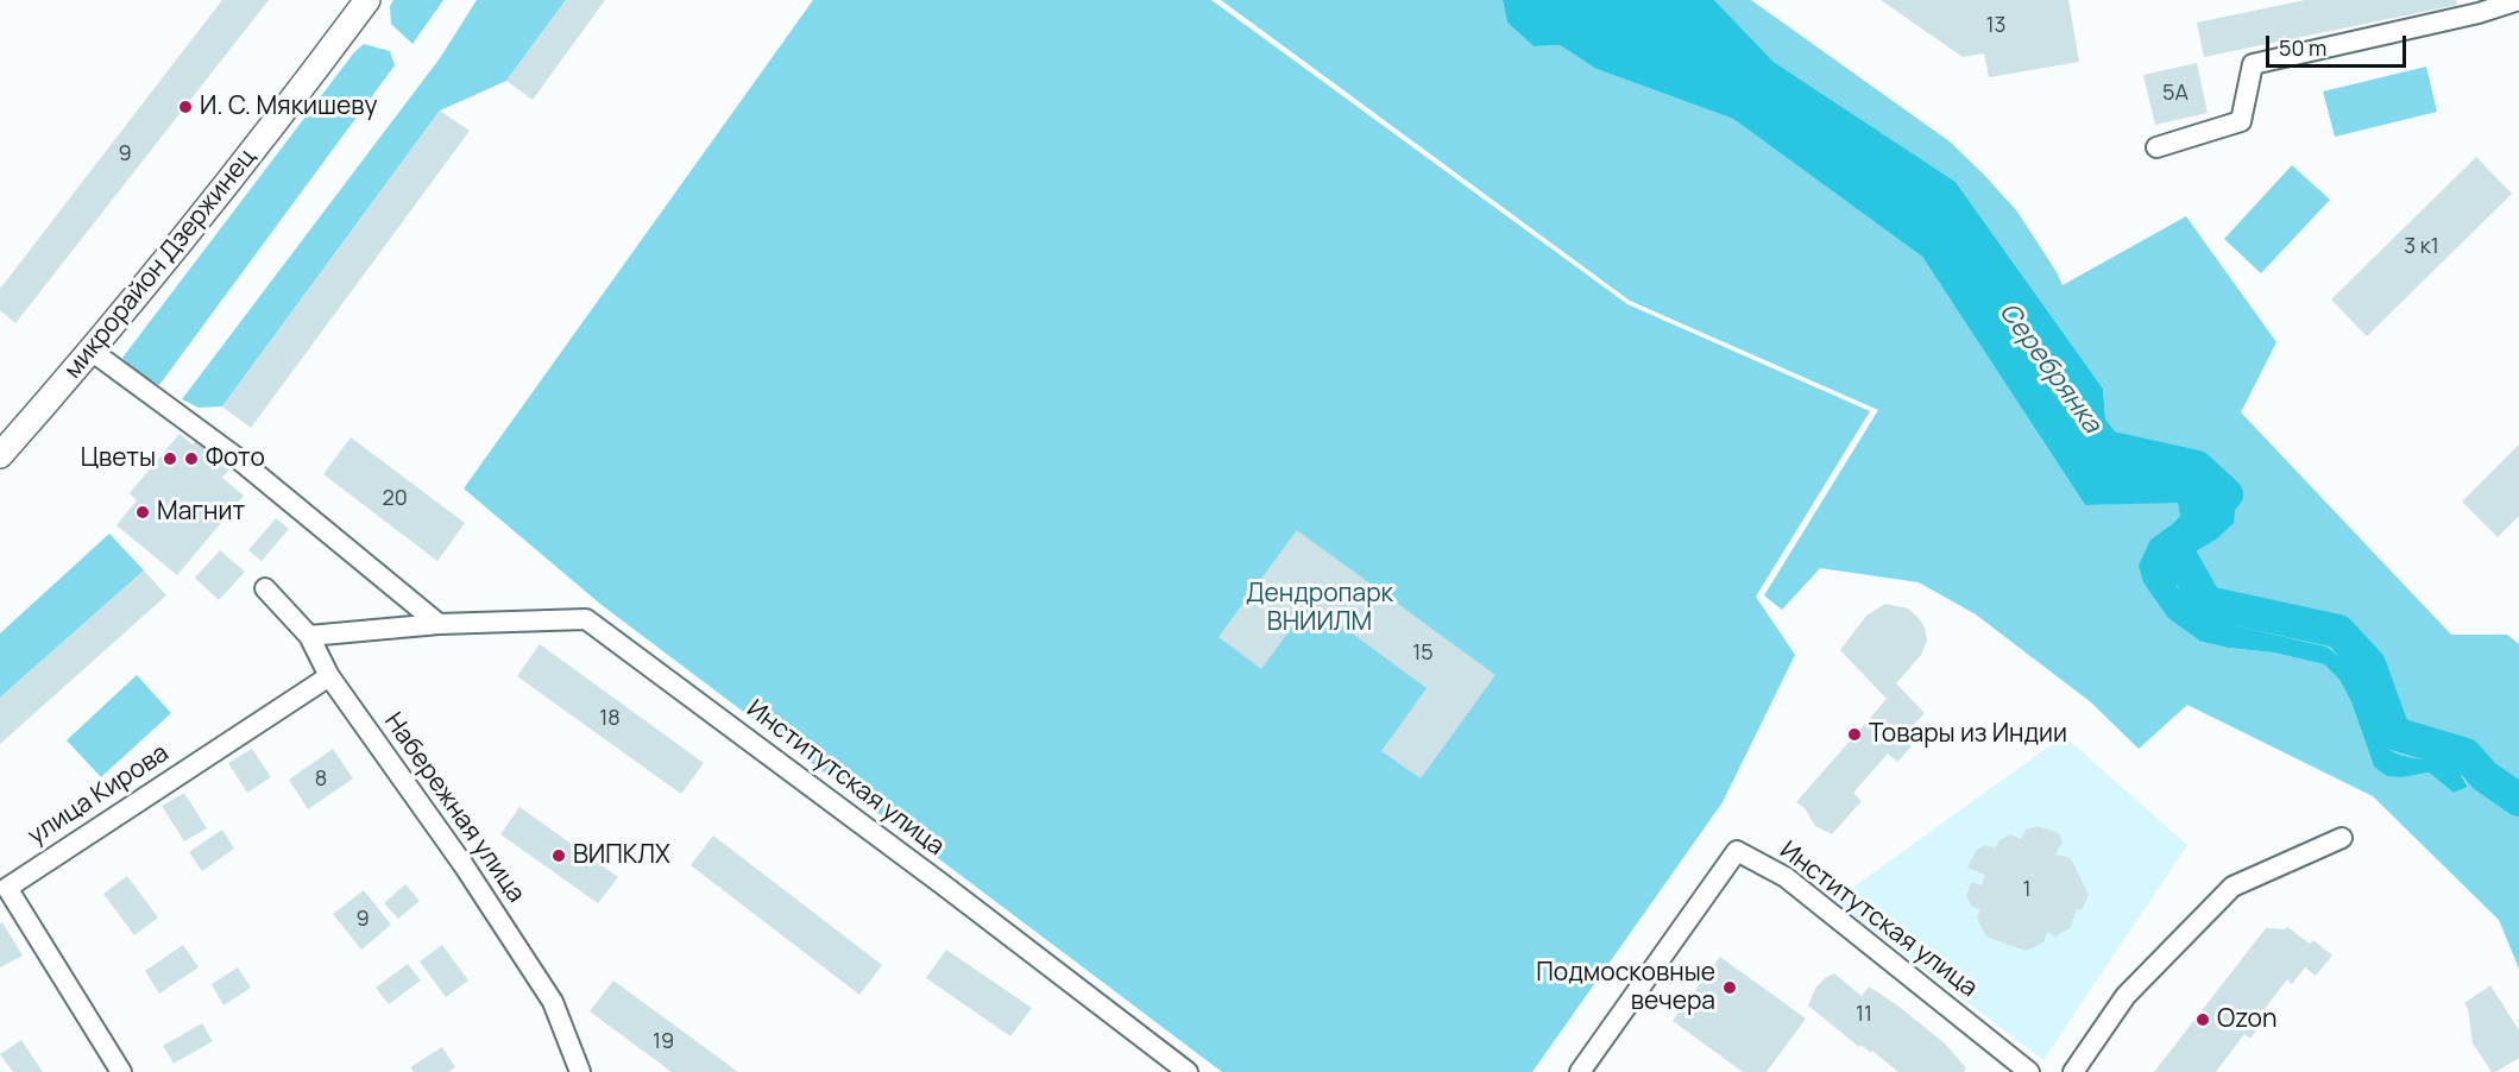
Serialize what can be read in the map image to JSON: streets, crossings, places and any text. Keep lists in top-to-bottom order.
{
  "streets": {
    "main road": ["микрорайон Дзержинец"],
    "street": ["Институтская улица", "улица Кирова", "Набережная улица"]
  },
  "crossings": [
    ["Институтская улица", "Набережная улица"],
    ["улица Кирова", "Набережная улица"]
  ],
  "water": ["Серебрянка"],
  "parks": ["Дендропарк ВНИИЛМ"],
  "places": [
    "И. С. Мякишеву",
    "Цветы",
    "Фото",
    "Магнит",
    "Товары из Индии",
    "ВИПКЛХ",
    "Подмосковные вечера",
    "Ozon"
  ],
  "house_numbers": [
    "13",
    "5А",
    "9",
    "3 к1",
    "20",
    "15",
    "18",
    "8",
    "1",
    "9",
    "11",
    "19"
  ],
  "scale_bar": "50 m"
}
